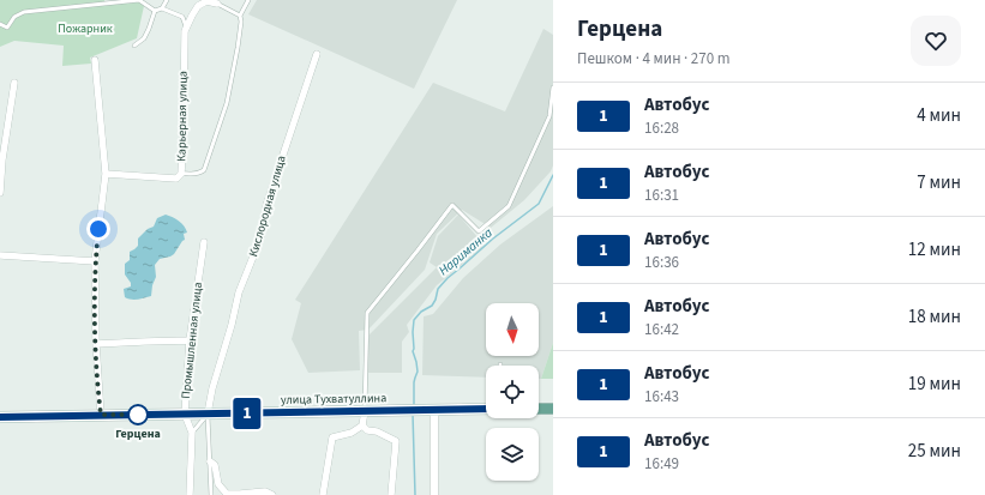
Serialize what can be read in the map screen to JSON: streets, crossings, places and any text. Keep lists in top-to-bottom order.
{
  "streets": {
    "main road": ["улица Тухватуллина"],
    "street": ["Карьерная улица", "Кислородная улица", "Промышленная улица"]
  },
  "crossings": [
    ["Кислородная улица", "улица Тухватуллина"],
    ["Промышленная улица", "улица Тухватуллина"]
  ],
  "water": ["Нариманка"],
  "parks": ["Пожарник"],
  "places": ["Герцена"],
  "lines": ["bus line 1"],
  "north": "bottom",
  "page": {
    "on_map": "1",
    "heading": ["Герцена", "Пешком · 4 мин · 270 m"],
    "list": [
      {
        "mark": "1",
        "name": "Автобус",
        "note": "16:28",
        "value": "4 мин"
      },
      {
        "mark": "1",
        "name": "Автобус",
        "note": "16:31",
        "value": "7 мин"
      },
      {
        "mark": "1",
        "name": "Автобус",
        "note": "16:36",
        "value": "12 мин"
      },
      {
        "mark": "1",
        "name": "Автобус",
        "note": "16:42",
        "value": "18 мин"
      },
      {
        "mark": "1",
        "name": "Автобус",
        "note": "16:43",
        "value": "19 мин"
      },
      {
        "mark": "1",
        "name": "Автобус",
        "note": "16:49",
        "value": "25 мин"
      }
    ]
  }
}
